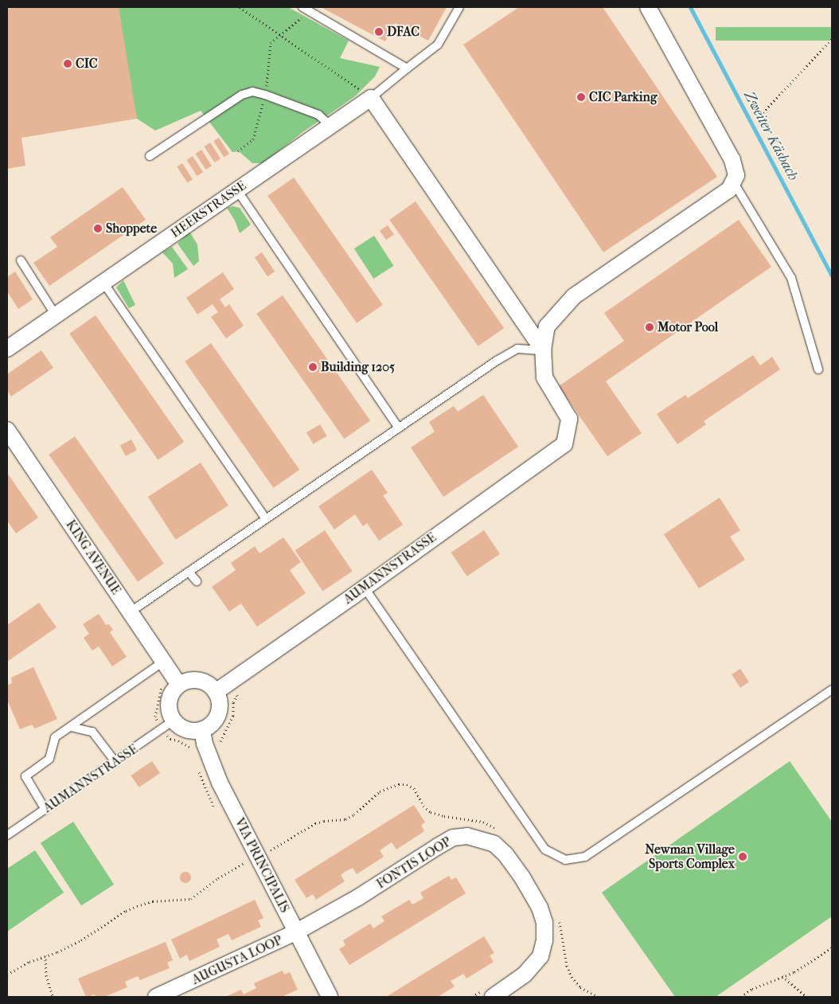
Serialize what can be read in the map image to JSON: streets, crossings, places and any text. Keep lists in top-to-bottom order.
{
  "streets": {
    "street": [
      "HEERSTRASSE",
      "KING AVENUE",
      "AUMANNSTRASSE",
      "FONTIS LOOP",
      "VIA PRINCIPALIS",
      "AUGUSTA LOOP"
    ]
  },
  "crossings": [
    ["KING AVENUE", "AUMANNSTRASSE"],
    ["KING AVENUE", "VIA PRINCIPALIS"],
    ["AUMANNSTRASSE", "VIA PRINCIPALIS"],
    ["FONTIS LOOP", "VIA PRINCIPALIS"],
    ["FONTIS LOOP", "AUGUSTA LOOP"],
    ["VIA PRINCIPALIS", "AUGUSTA LOOP"]
  ],
  "water": ["Zweiter Käsbach"],
  "places": [
    "DFAC",
    "CIC",
    "CIC Parking",
    "Shoppete",
    "Motor Pool",
    "Building 1205",
    "Newman Village Sports Complex"
  ]
}
